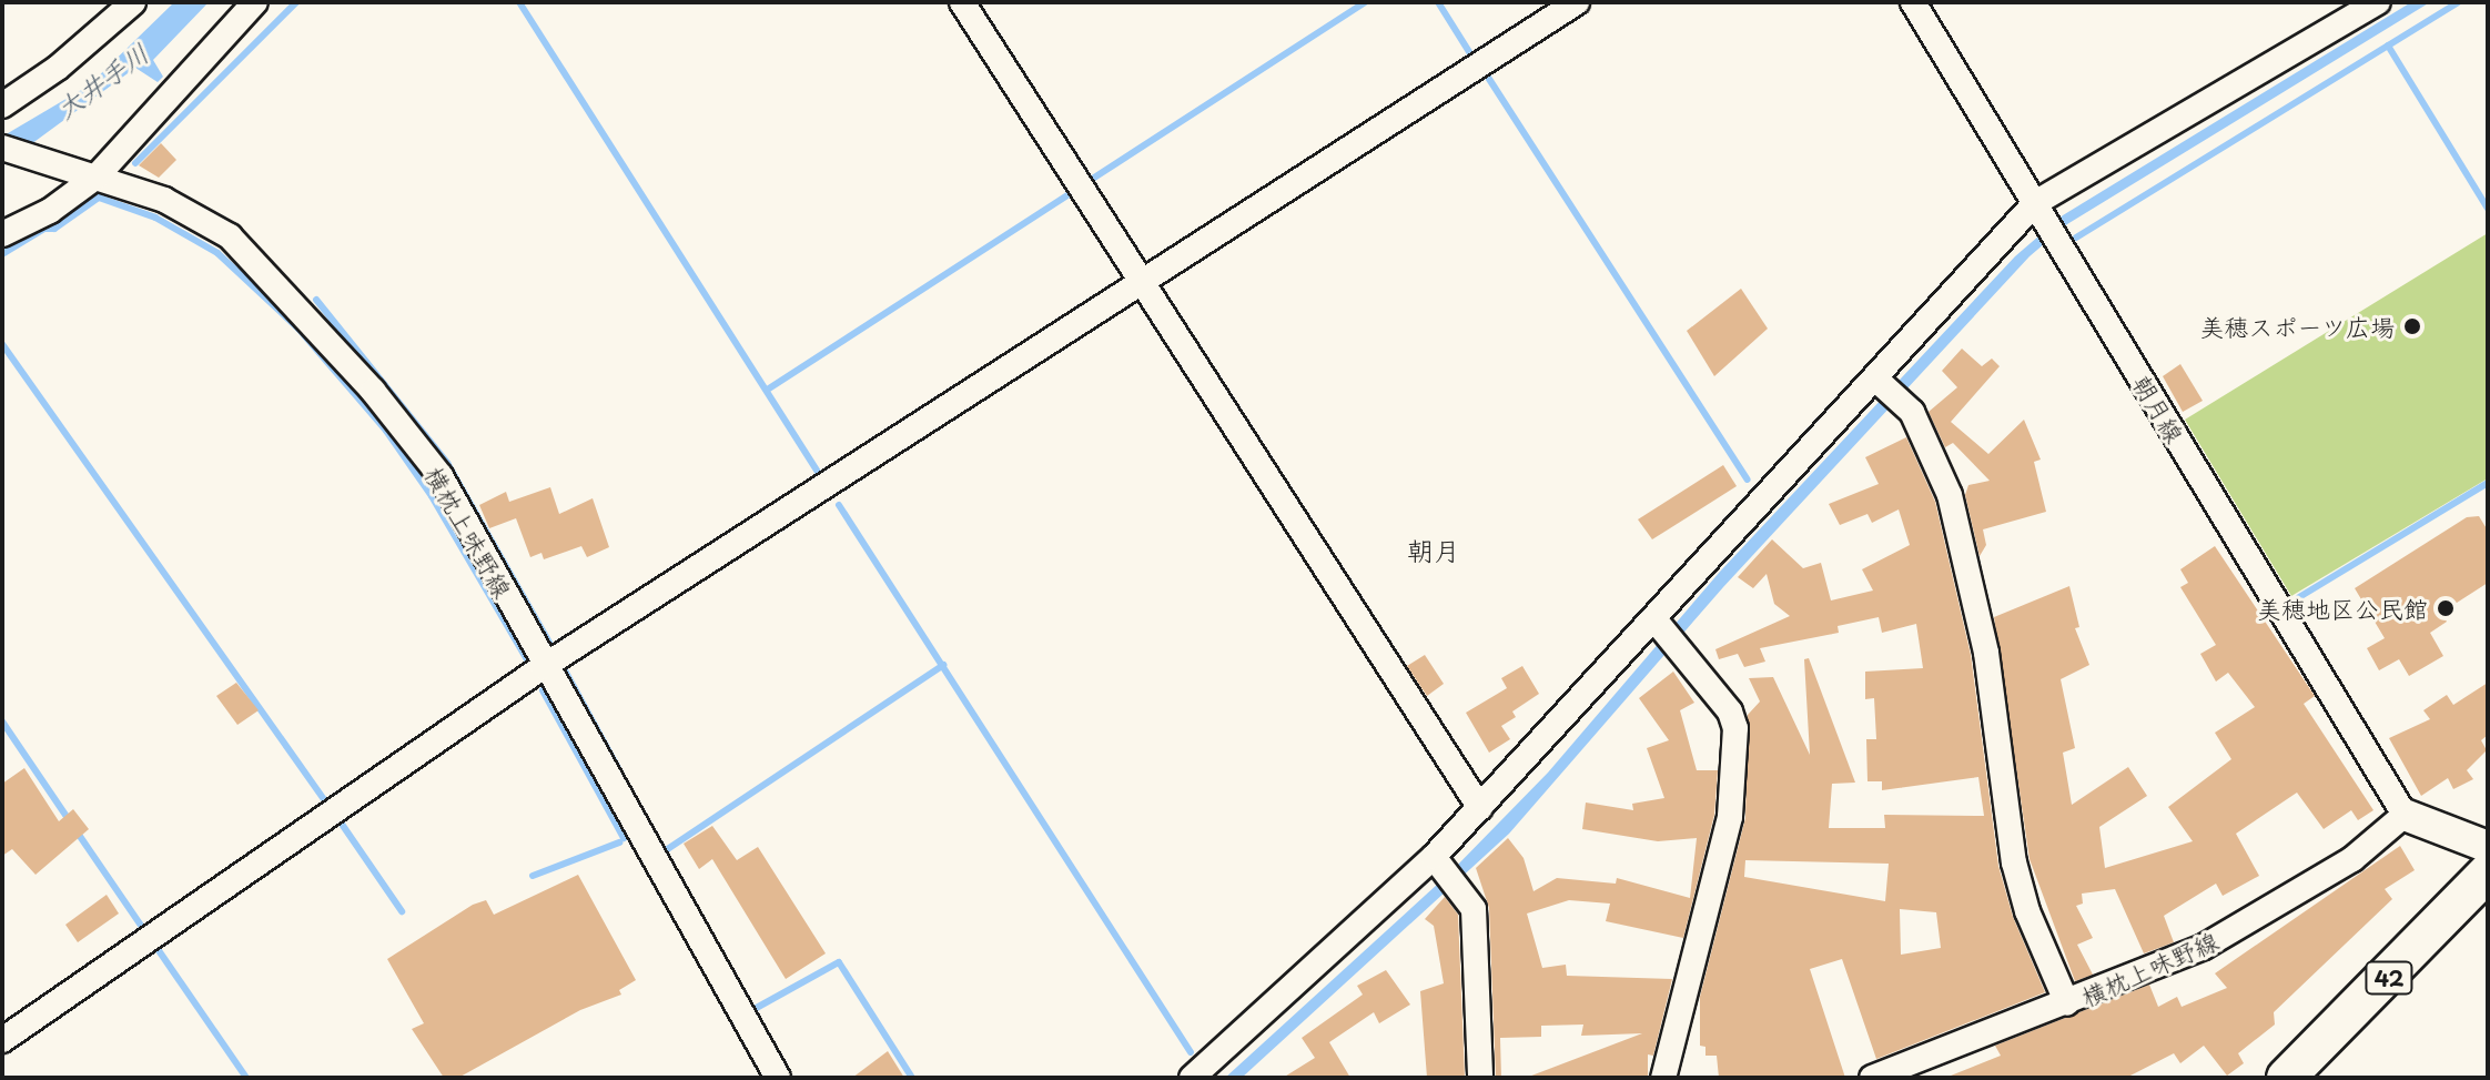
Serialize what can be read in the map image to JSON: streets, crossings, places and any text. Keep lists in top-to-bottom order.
{
  "streets": {
    "main road": ["42"],
    "street": ["朝月線", "横枕上味野線"]
  },
  "crossings": [
    ["朝月線", "横枕上味野線"]
  ],
  "districts": ["朝月"],
  "water": ["大井手川"],
  "places": ["美穂スポーツ広場", "美穂地区公民館"]
}
